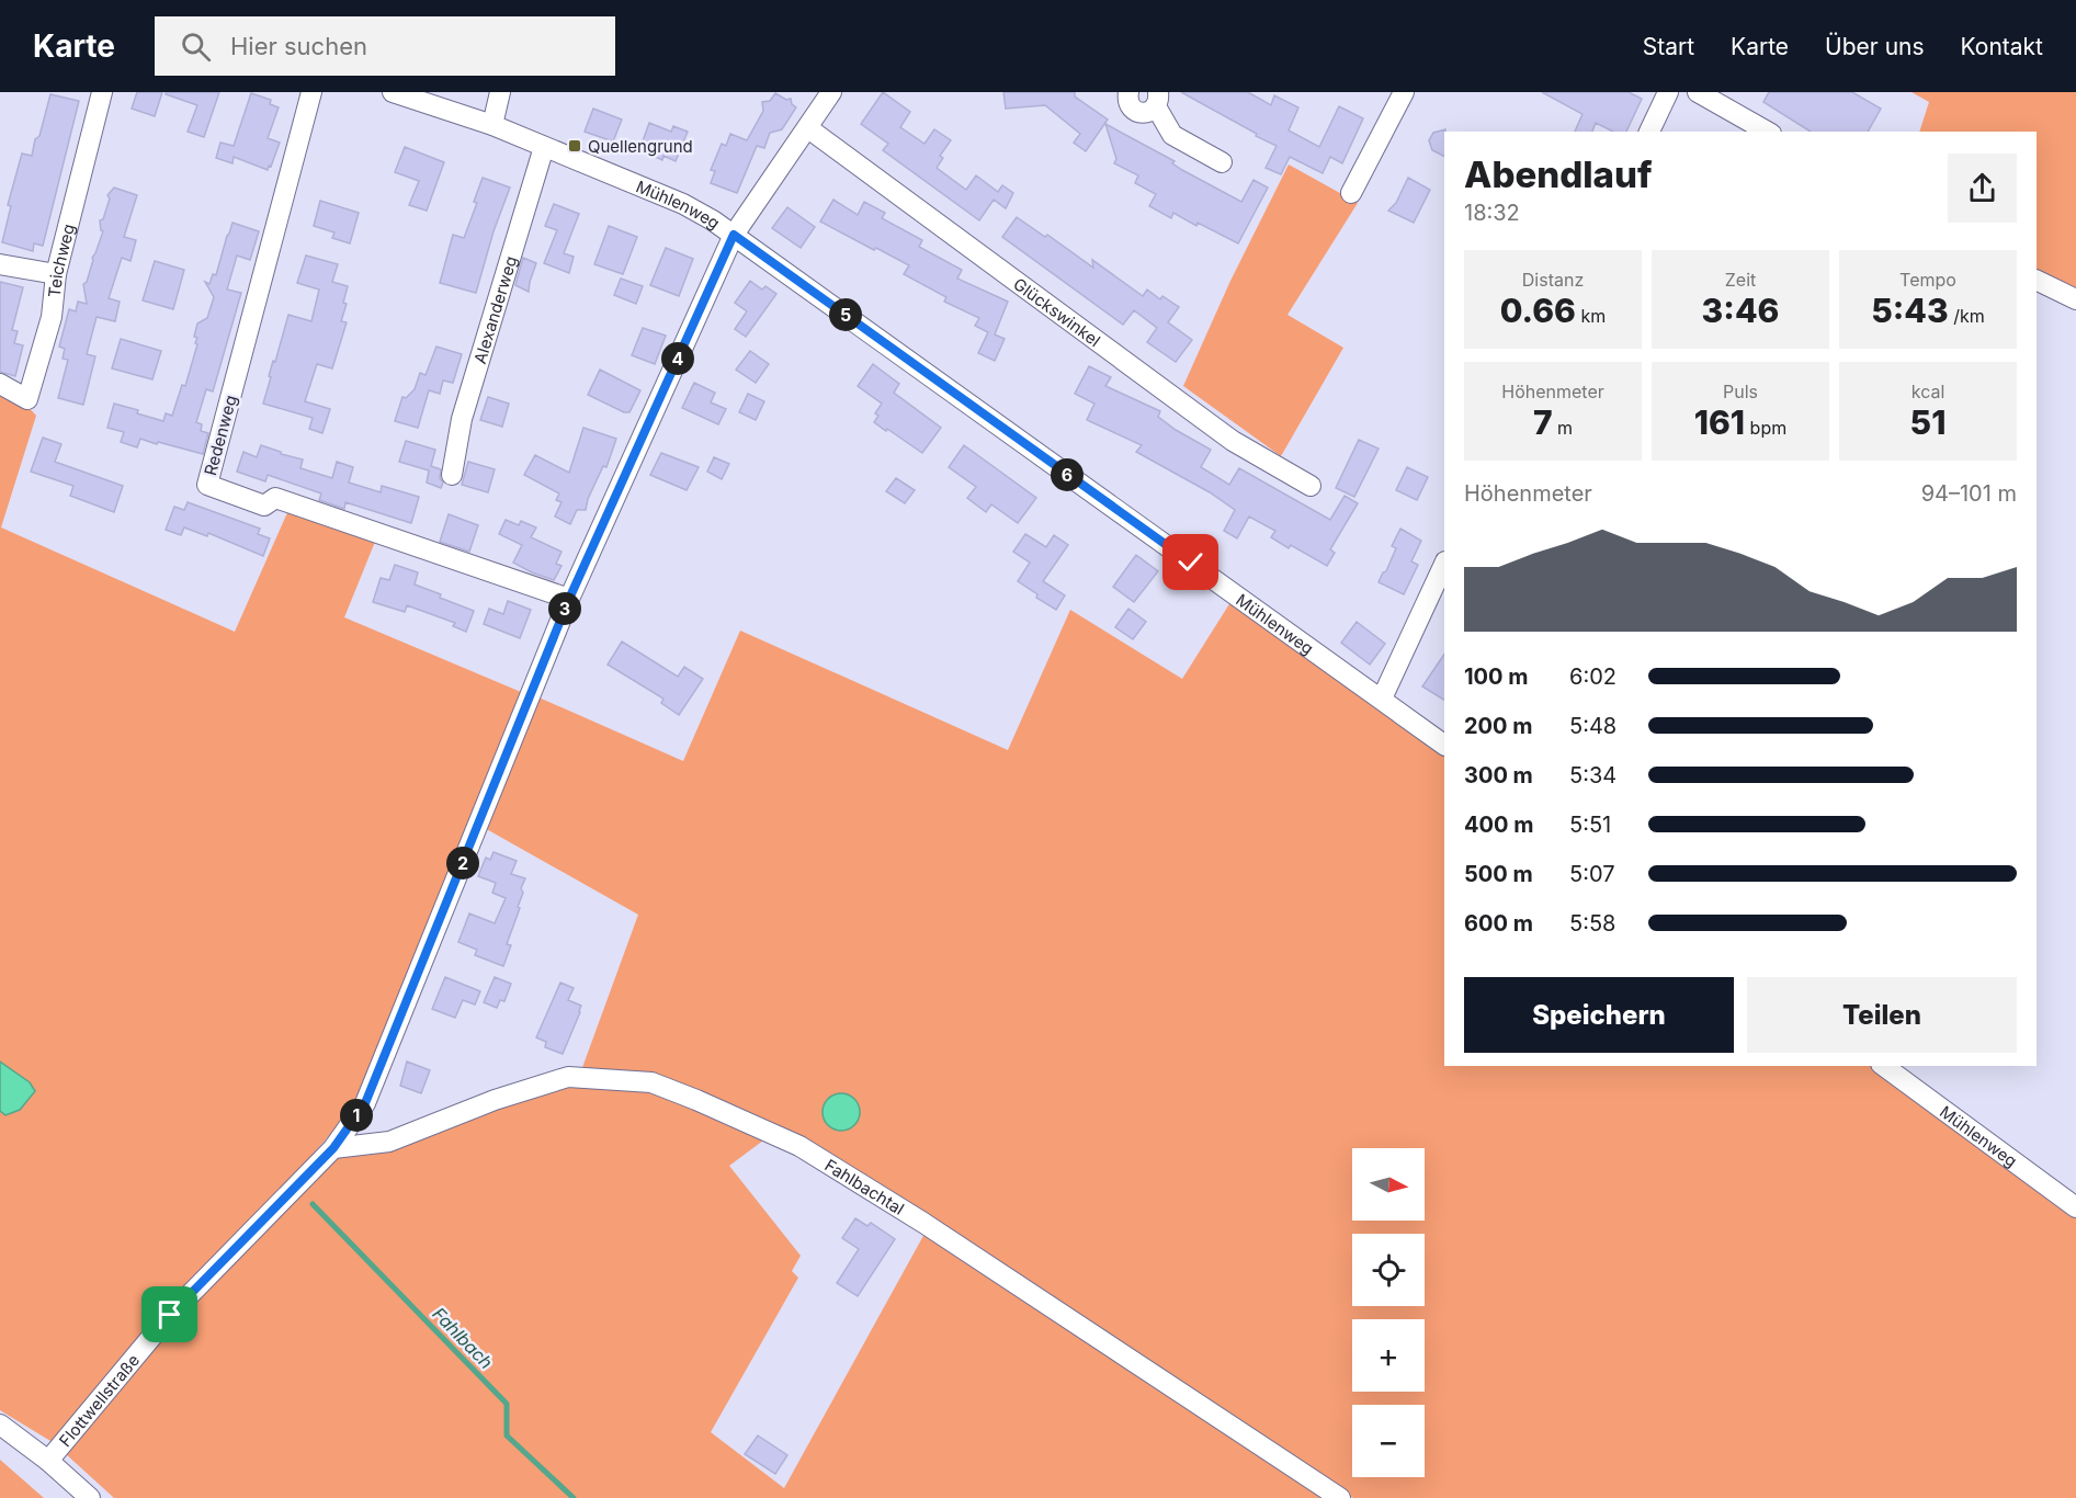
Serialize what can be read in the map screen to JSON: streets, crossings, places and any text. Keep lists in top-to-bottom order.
{
  "streets": {
    "street": [
      "Mühlenweg",
      "Teichweg",
      "Alexanderweg",
      "Glückswinkel",
      "Redenweg",
      "Fahlbachtal",
      "Flottwellstraße"
    ]
  },
  "crossings": [
    ["Mühlenweg", "Alexanderweg"],
    ["Mühlenweg", "Flottwellstraße"],
    ["Glückswinkel", "Flottwellstraße"],
    ["Redenweg", "Flottwellstraße"],
    ["Fahlbachtal", "Flottwellstraße"]
  ],
  "water": ["Fahlbach"],
  "places": {
    "transit": ["Quellengrund"]
  },
  "north": "right",
  "page": {
    "header": "Karte",
    "search": "Hier suchen",
    "nav": [
      "Start",
      "Karte",
      "Über uns",
      "Kontakt"
    ],
    "heading": ["Abendlauf", "18:32"],
    "stats": [
      ["Distanz", "0.66 km"],
      ["Zeit", "3:46"],
      ["Tempo", "5:43 /km"],
      ["Höhenmeter", "7 m"],
      ["Puls", "161 bpm"],
      ["kcal", "51"]
    ],
    "pins": [
      "5",
      "4",
      "6",
      "3",
      "2",
      "1"
    ],
    "chart": ["Höhenmeter", "94–101 m"],
    "list": [
      {
        "name": "100 m",
        "note": "6:02"
      },
      {
        "name": "200 m",
        "note": "5:48"
      },
      {
        "name": "300 m",
        "note": "5:34"
      },
      {
        "name": "400 m",
        "note": "5:51"
      },
      {
        "name": "500 m",
        "note": "5:07"
      },
      {
        "name": "600 m",
        "note": "5:58"
      }
    ],
    "buttons": ["Speichern", "Teilen"],
    "map_buttons": ["+", "−"]
  }
}
